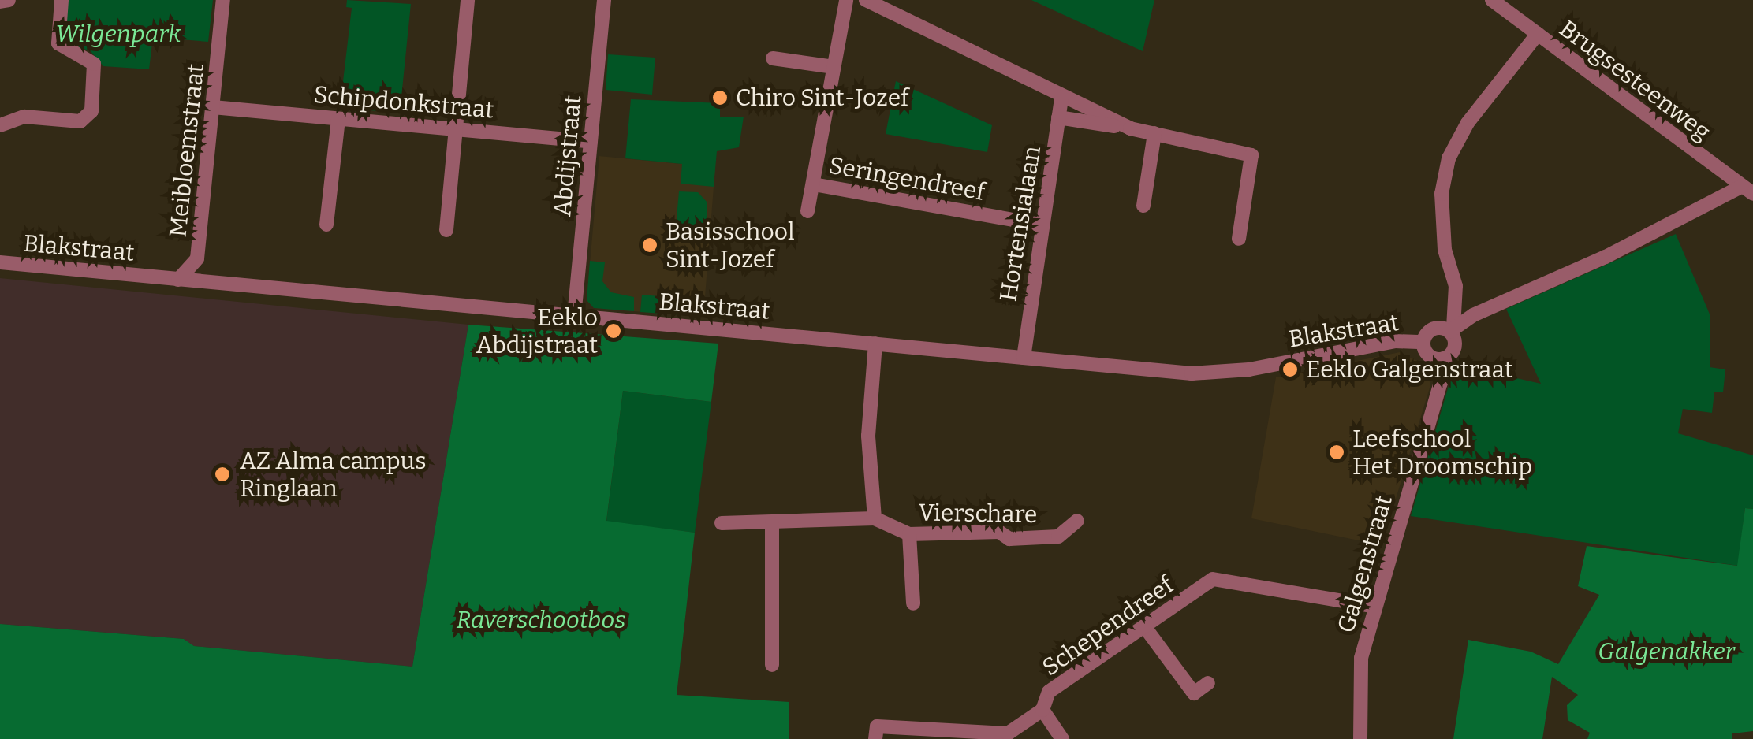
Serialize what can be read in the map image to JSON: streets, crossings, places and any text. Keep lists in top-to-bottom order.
{
  "streets": {
    "street": [
      "Brugsesteenweg",
      "Schipdonkstraat",
      "Meibloemstraat",
      "Abdijstraat",
      "Seringendreef",
      "Hortensialaan",
      "Blakstraat",
      "Vierschare",
      "Galgenstraat",
      "Schependreef"
    ]
  },
  "crossings": [
    ["Schipdonkstraat", "Meibloemstraat"],
    ["Schipdonkstraat", "Abdijstraat"],
    ["Meibloemstraat", "Blakstraat"],
    ["Abdijstraat", "Blakstraat"],
    ["Seringendreef", "Hortensialaan"],
    ["Hortensialaan", "Blakstraat"],
    ["Blakstraat", "Galgenstraat"],
    ["Galgenstraat", "Schependreef"]
  ],
  "parks": ["Wilgenpark", "Raverschootbos", "Galgenakker"],
  "places": [
    "Chiro Sint-Jozef",
    "Basisschool Sint-Jozef",
    "Eeklo Abdijstraat",
    "Eeklo Galgenstraat",
    "Leefschool Het Droomschip",
    "AZ Alma campus Ringlaan"
  ]
}
